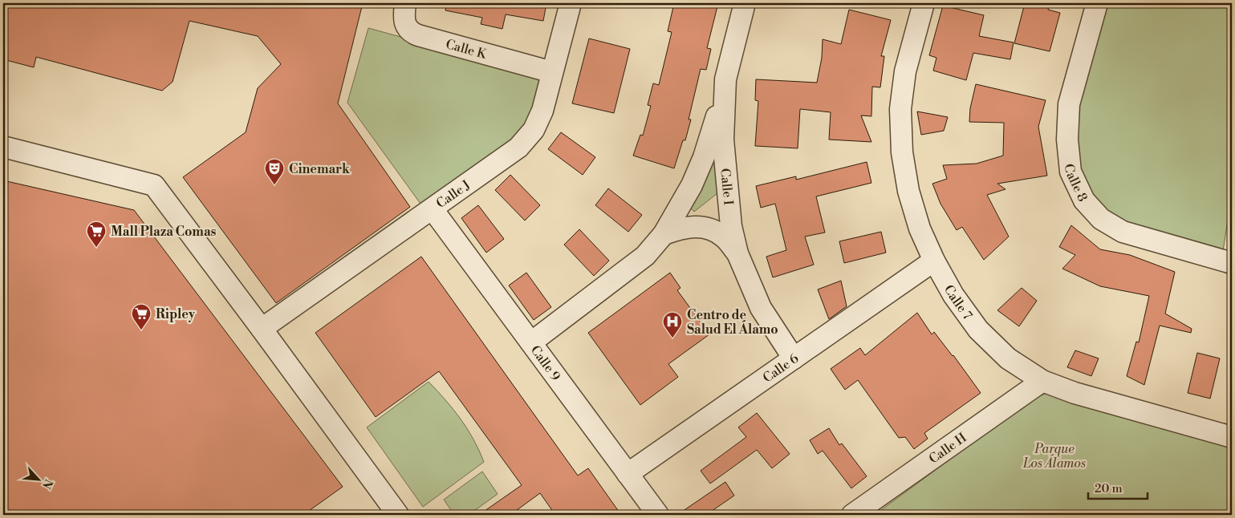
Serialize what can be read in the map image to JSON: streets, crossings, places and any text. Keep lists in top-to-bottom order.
{
  "streets": {
    "street": [
      "Calle K",
      "Calle 8",
      "Calle I",
      "Calle J",
      "Calle 7",
      "Calle 9",
      "Calle 6",
      "Calle H"
    ]
  },
  "crossings": [
    ["Calle K", "Calle J"],
    ["Calle I", "Calle 6"],
    ["Calle J", "Calle 9"],
    ["Calle 7", "Calle 6"],
    ["Calle 7", "Calle H"],
    ["Calle 9", "Calle 6"]
  ],
  "parks": ["Parque Los Álamos"],
  "places": {
    "theatre": ["Cinemark"],
    "supermarket": ["Mall Plaza Comas", "Ripley"],
    "hospital": ["Centro de Salud El Álamo"]
  },
  "scale_bar": "20 m",
  "north": "bottom right"
}
